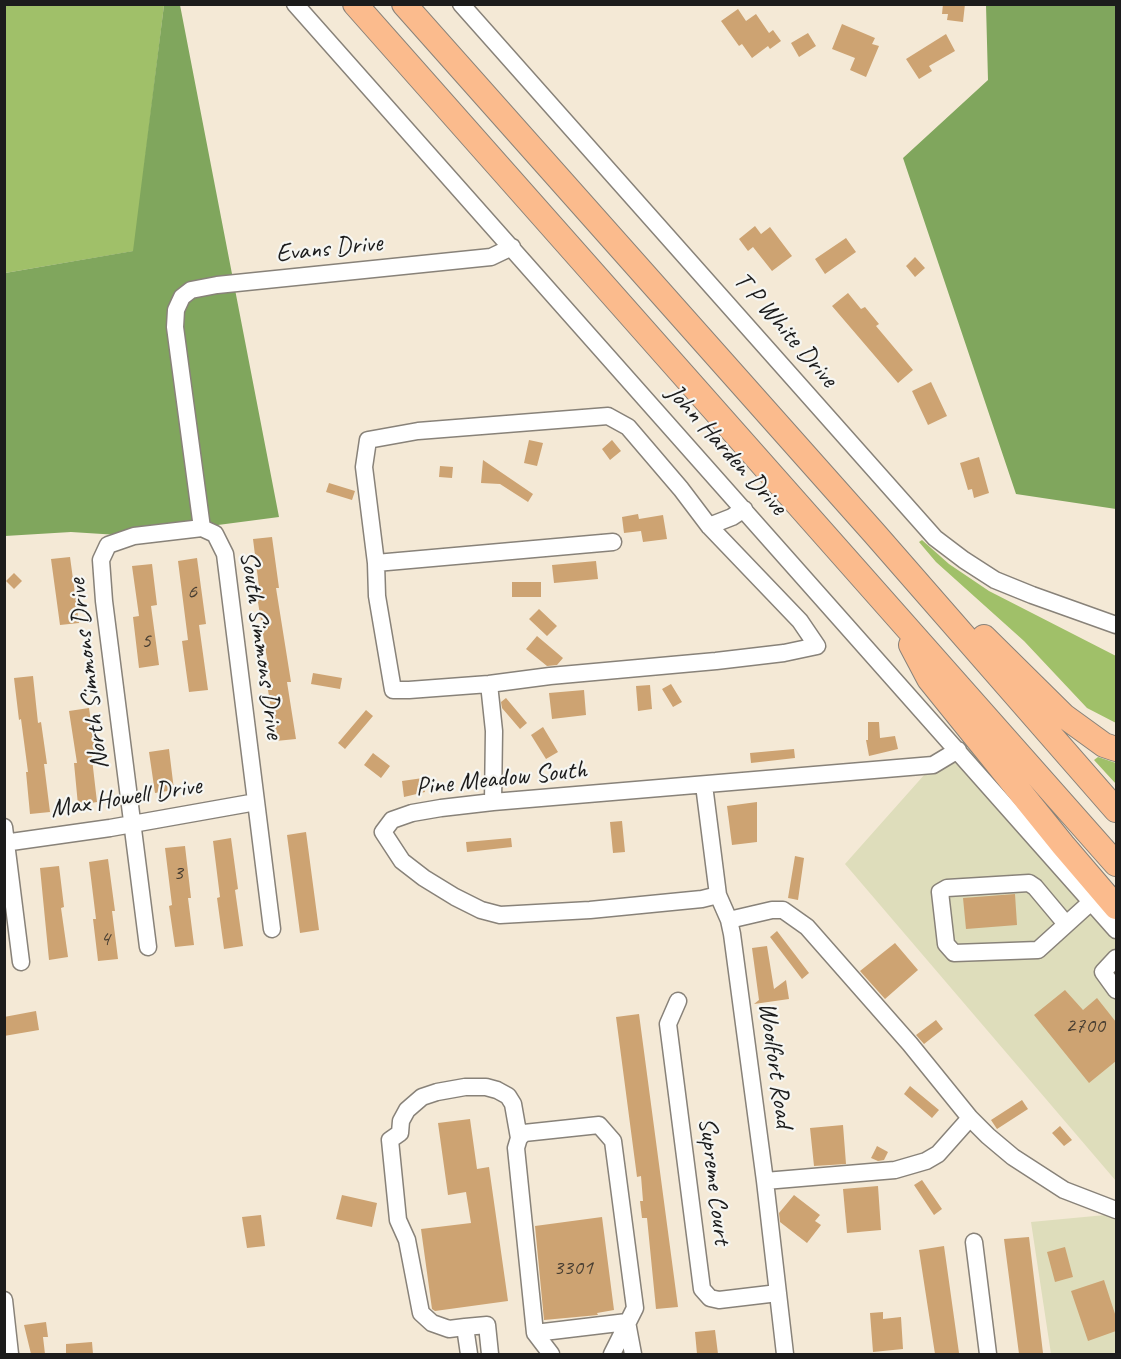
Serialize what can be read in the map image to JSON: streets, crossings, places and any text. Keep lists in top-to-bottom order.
{
  "streets": {
    "street": [
      "Evans Drive",
      "T P White Drive",
      "John Harden Drive",
      "South Simmons Drive",
      "North Simmons Drive",
      "Pine Meadow South",
      "Max Howell Drive",
      "Woolfort Road",
      "Supreme Court"
    ]
  },
  "crossings": [
    ["Evans Drive", "John Harden Drive"],
    ["Evans Drive", "South Simmons Drive"],
    ["Evans Drive", "North Simmons Drive"],
    ["John Harden Drive", "Pine Meadow South"],
    ["South Simmons Drive", "North Simmons Drive"],
    ["South Simmons Drive", "Max Howell Drive"],
    ["North Simmons Drive", "Max Howell Drive"],
    ["Pine Meadow South", "Woolfort Road"],
    ["Woolfort Road", "Supreme Court"]
  ],
  "house_numbers": [
    "6",
    "5",
    "3",
    "4",
    "2700",
    "3301"
  ]
}
